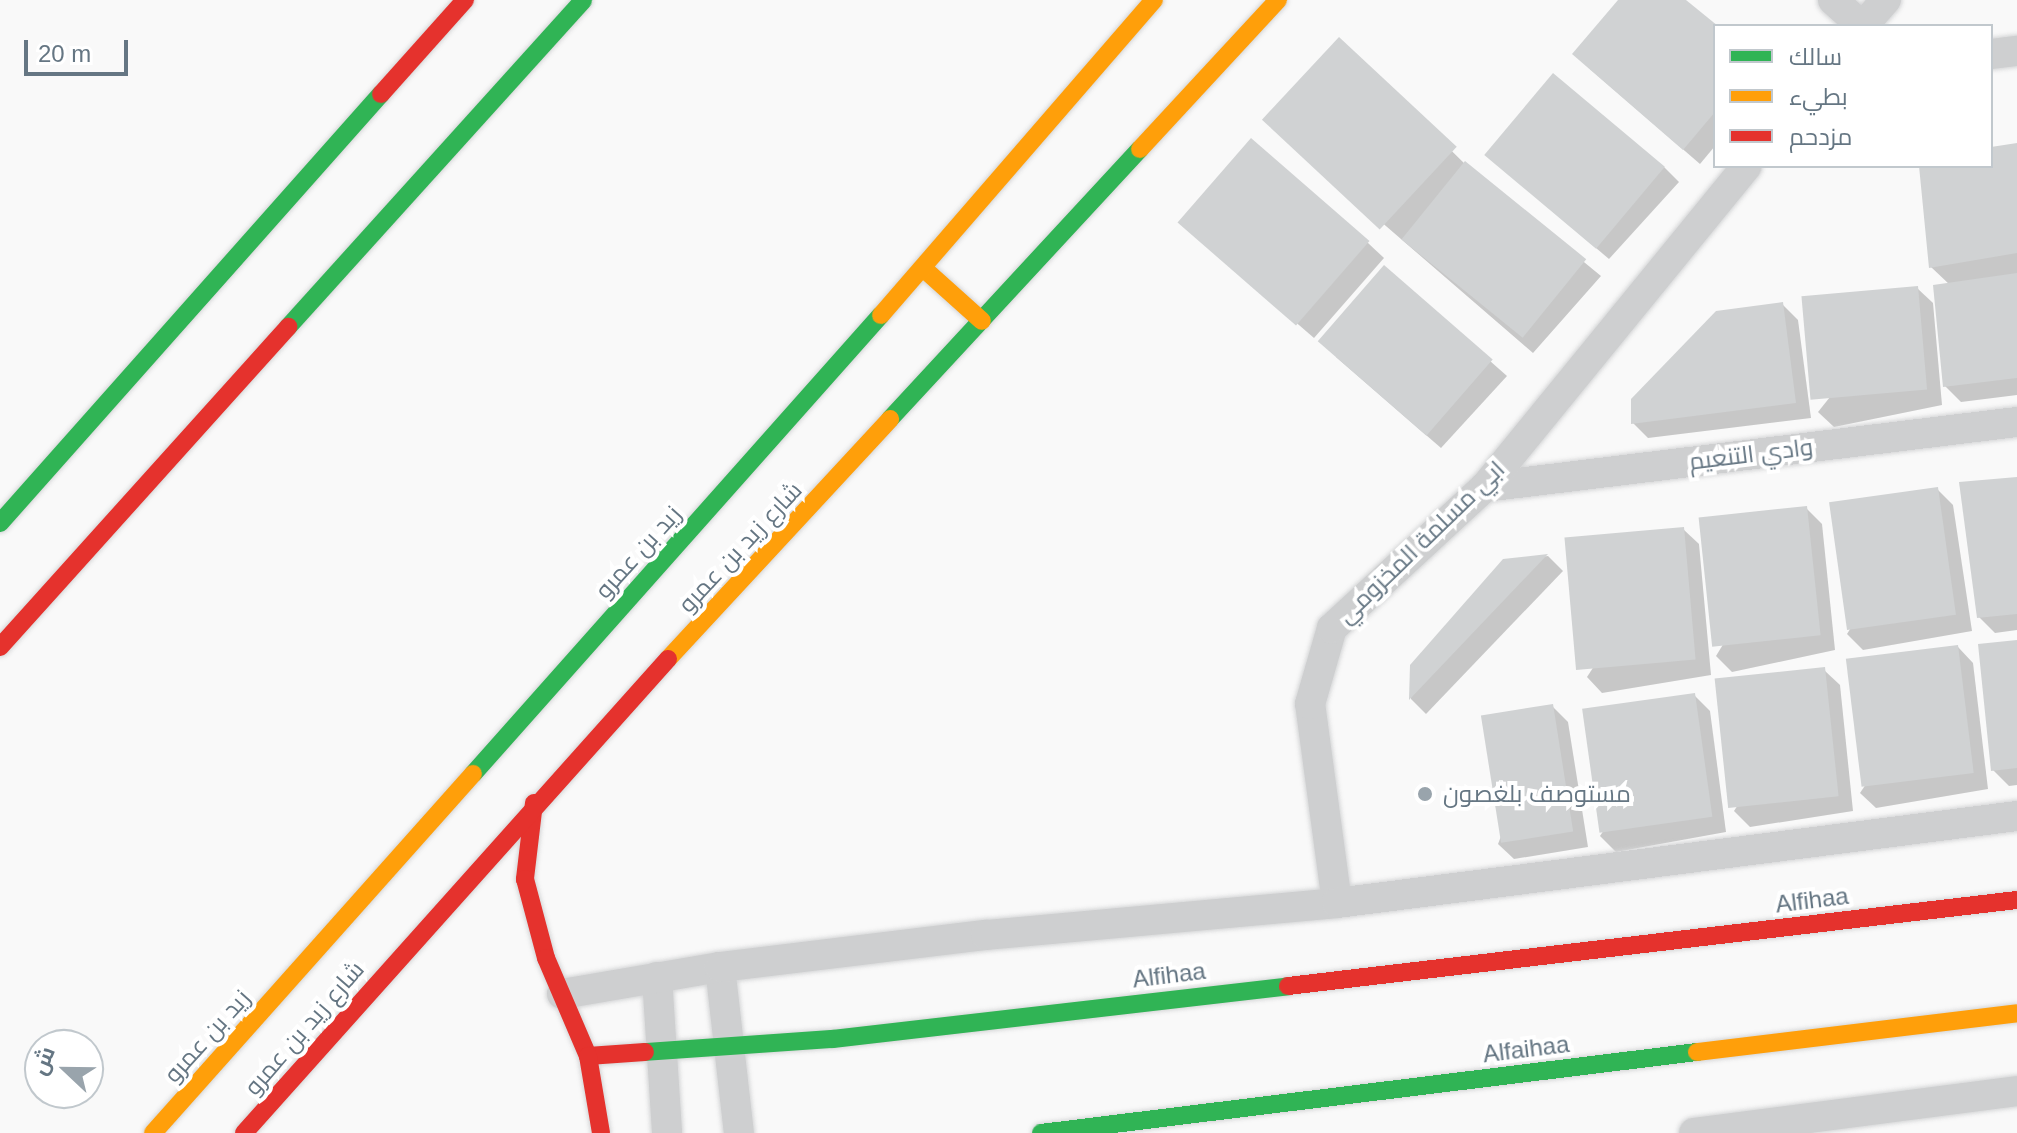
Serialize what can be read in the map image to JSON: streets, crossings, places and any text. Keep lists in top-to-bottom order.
{
  "streets": {
    "main road": [
      "شارع زيد بن عمرو",
      "زيد بن عمرو",
      "Alfihaa",
      "Alfaihaa"
    ],
    "street": ["وادي التنعيم", "ابي مسلمة المخزومي"]
  },
  "crossings": [
    ["وادي التنعيم", "ابي مسلمة المخزومي"]
  ],
  "places": ["مستوصف بلغصون"],
  "legend": ["سالك", "بطيء", "مزدحم"],
  "scale_bar": "20 m",
  "north": "left"
}
